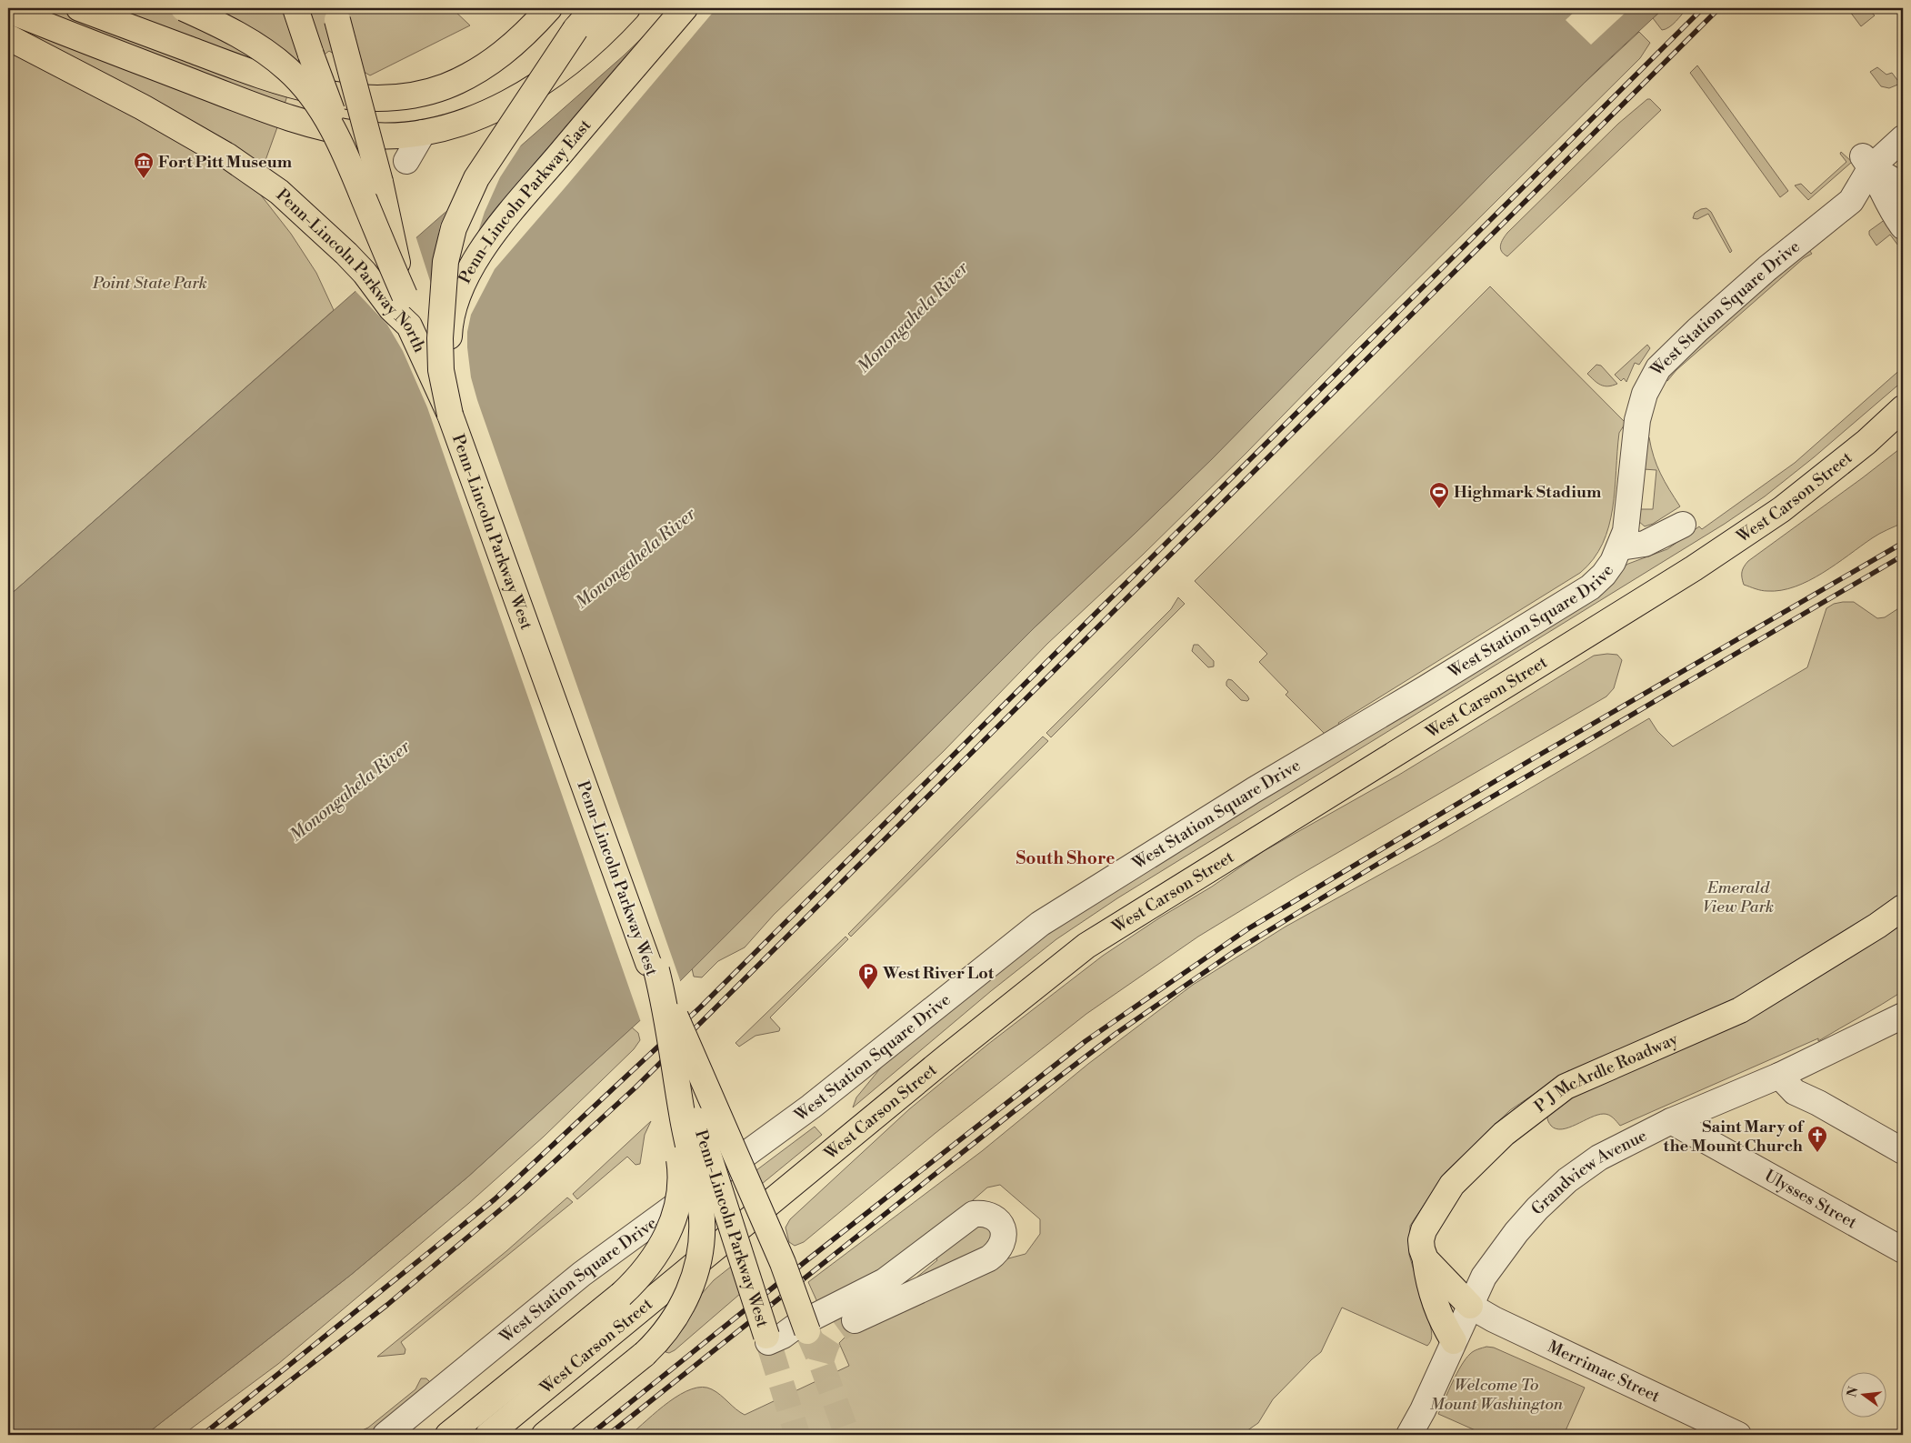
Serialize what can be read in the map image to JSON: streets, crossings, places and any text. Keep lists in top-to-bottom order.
{
  "streets": {
    "main road": [
      "Penn-Lincoln Parkway East",
      "Penn-Lincoln Parkway North",
      "West Carson Street",
      "Penn-Lincoln Parkway West",
      "P J McArdle Roadway"
    ],
    "street": [
      "West Station Square Drive",
      "Grandview Avenue",
      "Ulysses Street",
      "Merrimac Street"
    ]
  },
  "crossings": [
    ["Penn-Lincoln Parkway East", "Penn-Lincoln Parkway North"],
    ["Penn-Lincoln Parkway East", "Penn-Lincoln Parkway West"],
    ["Penn-Lincoln Parkway North", "Penn-Lincoln Parkway West"],
    ["P J McArdle Roadway", "Grandview Avenue"],
    ["Grandview Avenue", "Ulysses Street"],
    ["Grandview Avenue", "Merrimac Street"]
  ],
  "districts": ["South Shore"],
  "water": ["Monongahela River"],
  "parks": ["Point State Park", "Emerald View Park", "Welcome To Mount Washington"],
  "places": {
    "museum": ["Fort Pitt Museum"],
    "sports": ["Highmark Stadium"],
    "parking": ["West River Lot"],
    "church": ["Saint Mary of the Mount Church"]
  },
  "north": "left"
}
